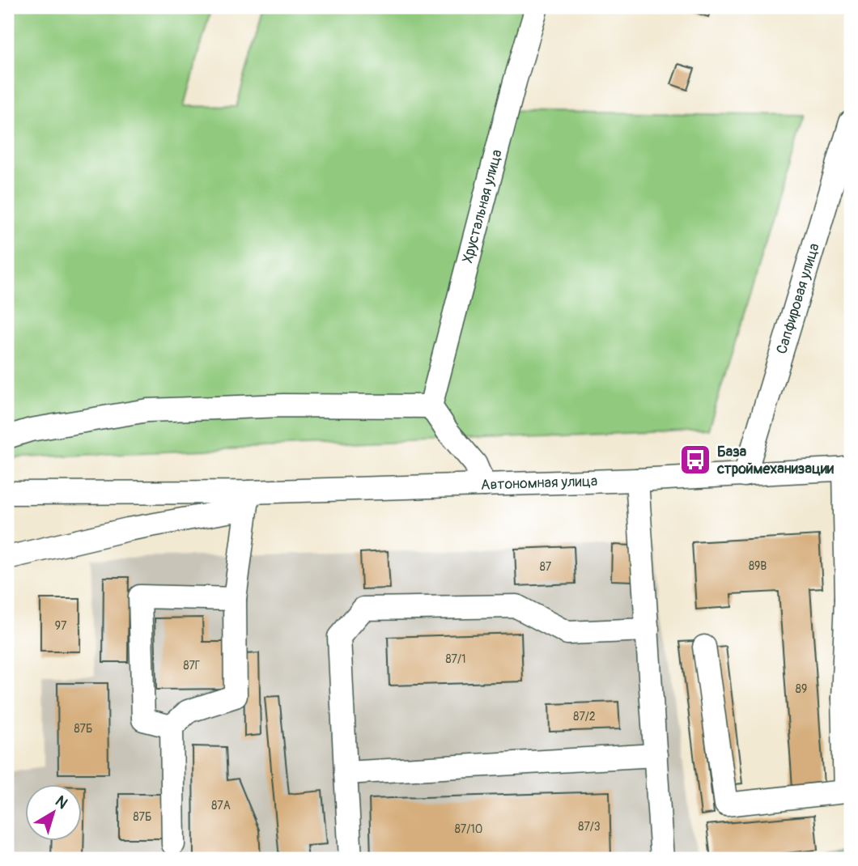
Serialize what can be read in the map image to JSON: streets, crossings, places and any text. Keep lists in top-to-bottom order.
{
  "streets": {
    "street": ["Хрустальная улица", "Сапфировая улица", "Автономная улица"]
  },
  "crossings": [
    ["Сапфировая улица", "Автономная улица"]
  ],
  "places": {
    "bus stop": ["База строймеханизации"]
  },
  "house_numbers": [
    "89В",
    "87",
    "97",
    "87/1",
    "87Г",
    "89",
    "87/2",
    "87Б",
    "87А",
    "87Б",
    "87/3",
    "87/10"
  ],
  "north": "top right"
}
